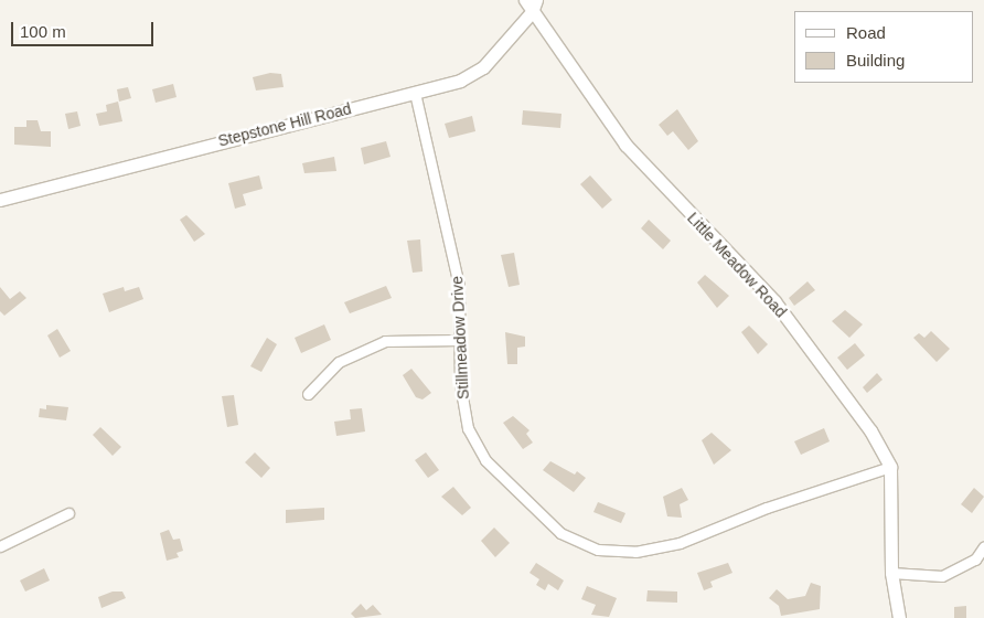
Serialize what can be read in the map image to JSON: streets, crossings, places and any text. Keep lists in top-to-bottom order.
{
  "streets": {
    "street": ["Stepstone Hill Road", "Little Meadow Road", "Stillmeadow Drive"]
  },
  "crossings": [
    ["Stepstone Hill Road", "Little Meadow Road"],
    ["Stepstone Hill Road", "Stillmeadow Drive"],
    ["Little Meadow Road", "Stillmeadow Drive"]
  ],
  "legend": ["Road", "Building"],
  "scale_bar": "100 m"
}
